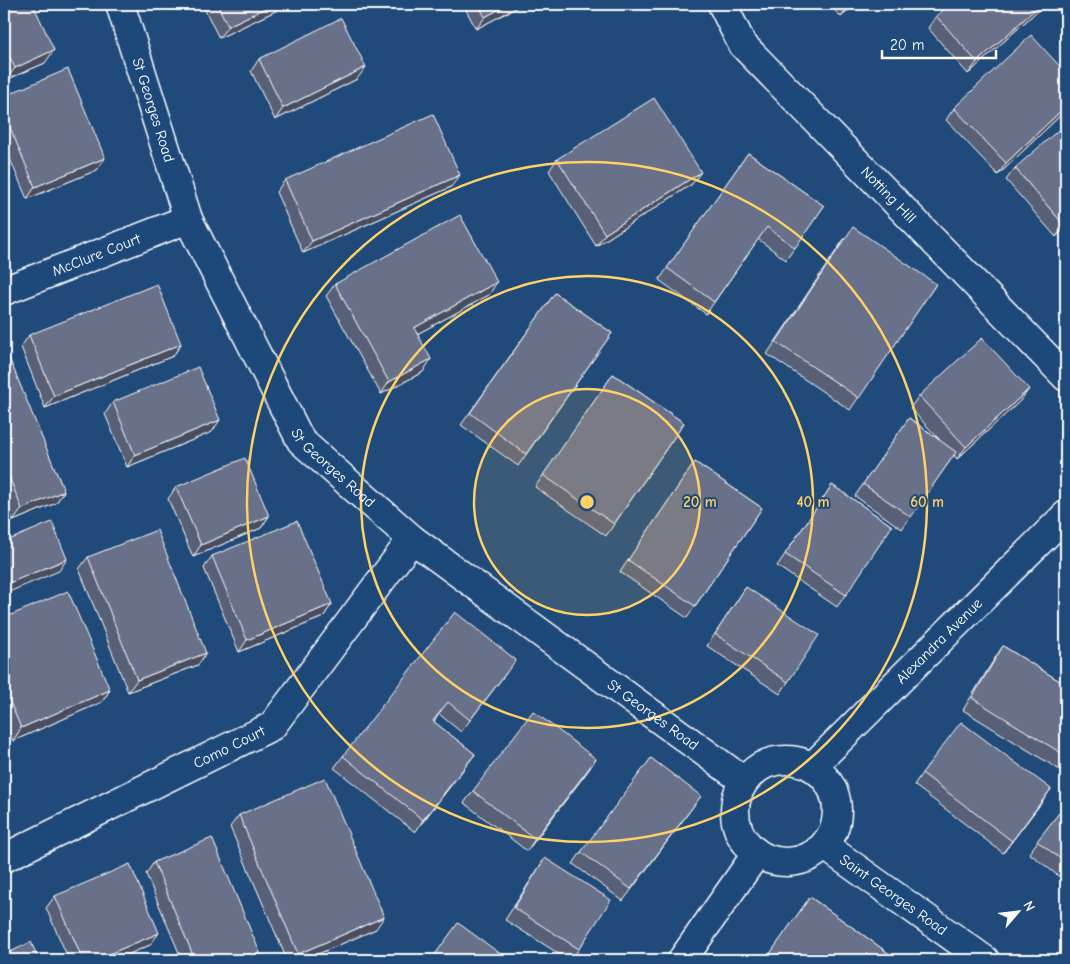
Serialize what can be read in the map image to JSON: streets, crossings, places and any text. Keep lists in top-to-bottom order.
{
  "streets": {
    "street": [
      "St Georges Road",
      "Notting Hill",
      "McClure Court",
      "Alexandra Avenue",
      "Como Court",
      "Saint Georges Road"
    ]
  },
  "crossings": [
    ["St Georges Road", "McClure Court"],
    ["St Georges Road", "Alexandra Avenue"],
    ["St Georges Road", "Como Court"],
    ["St Georges Road", "Saint Georges Road"],
    ["Alexandra Avenue", "Saint Georges Road"]
  ],
  "scale_bar": "20 m",
  "north": "top right",
  "rings": ["20 m", "40 m", "60 m"]
}
